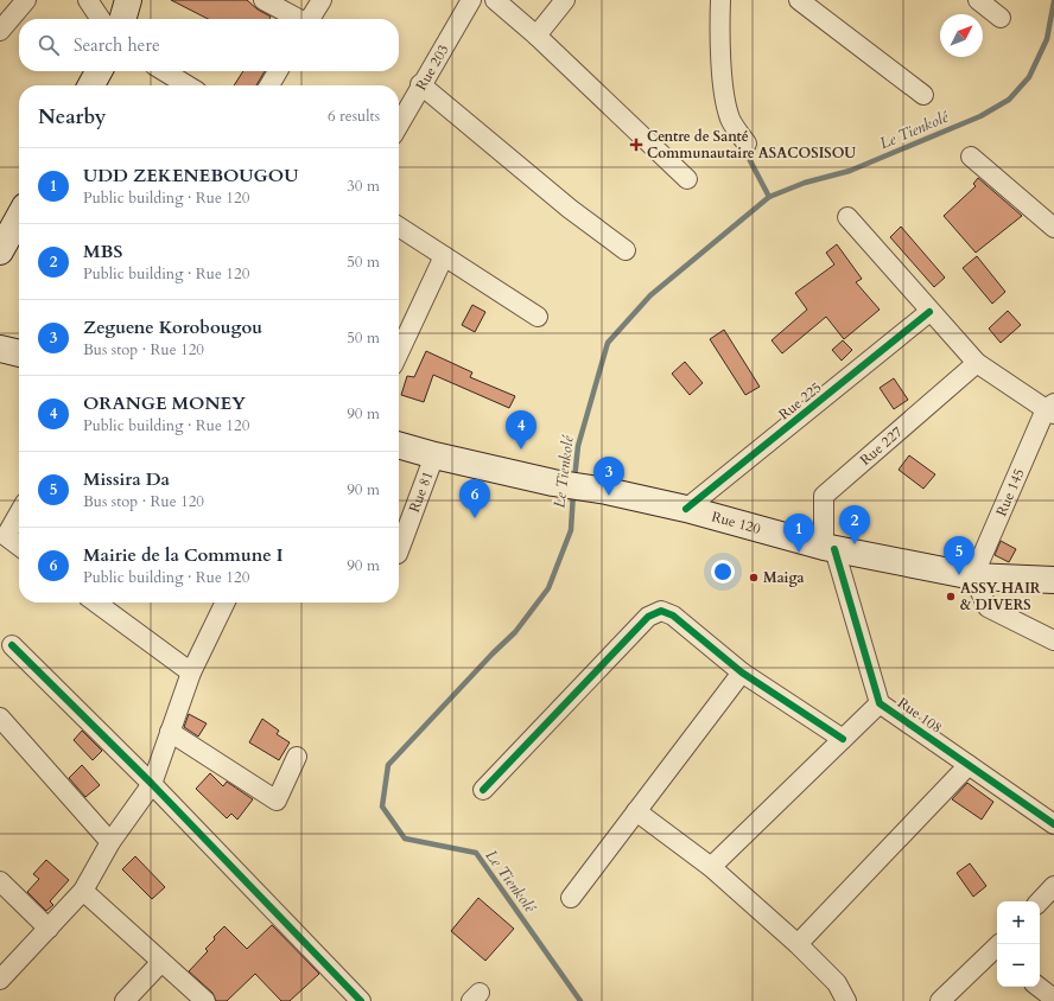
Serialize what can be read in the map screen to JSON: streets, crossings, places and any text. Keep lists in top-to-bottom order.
{
  "streets": {
    "main road": ["Rue 120"],
    "street": [
      "Rue 203",
      "Rue 225",
      "Rue 227",
      "Rue 81",
      "Rue 145",
      "Rue 108"
    ]
  },
  "crossings": [
    ["Rue 225", "Rue 120"],
    ["Rue 227", "Rue 120"],
    ["Rue 227", "Rue 108"],
    ["Rue 81", "Rue 120"],
    ["Rue 145", "Rue 120"],
    ["Rue 120", "Rue 108"]
  ],
  "water": ["Le Tienkolé"],
  "places": {
    "health": ["Centre de Santé Communautaire ASACOSISOU"],
    "other": ["Maiga", "ASSY HAIR & DIVERS"]
  },
  "north": "top right",
  "page": {
    "search": "Search here",
    "heading": ["Nearby", "6 results"],
    "list": [
      {
        "mark": "1",
        "name": "UDD ZEKENEBOUGOU",
        "note": "Public building · Rue 120",
        "value": "30 m"
      },
      {
        "mark": "2",
        "name": "MBS",
        "note": "Public building · Rue 120",
        "value": "50 m"
      },
      {
        "mark": "3",
        "name": "Zeguene Korobougou",
        "note": "Bus stop · Rue 120",
        "value": "50 m"
      },
      {
        "mark": "4",
        "name": "ORANGE MONEY",
        "note": "Public building · Rue 120",
        "value": "90 m"
      },
      {
        "mark": "5",
        "name": "Missira Da",
        "note": "Bus stop · Rue 120",
        "value": "90 m"
      },
      {
        "mark": "6",
        "name": "Mairie de la Commune I",
        "note": "Public building · Rue 120",
        "value": "90 m"
      }
    ],
    "pins": [
      "4",
      "3",
      "6",
      "2",
      "1",
      "5"
    ],
    "map_buttons": ["+", "−"]
  }
}
